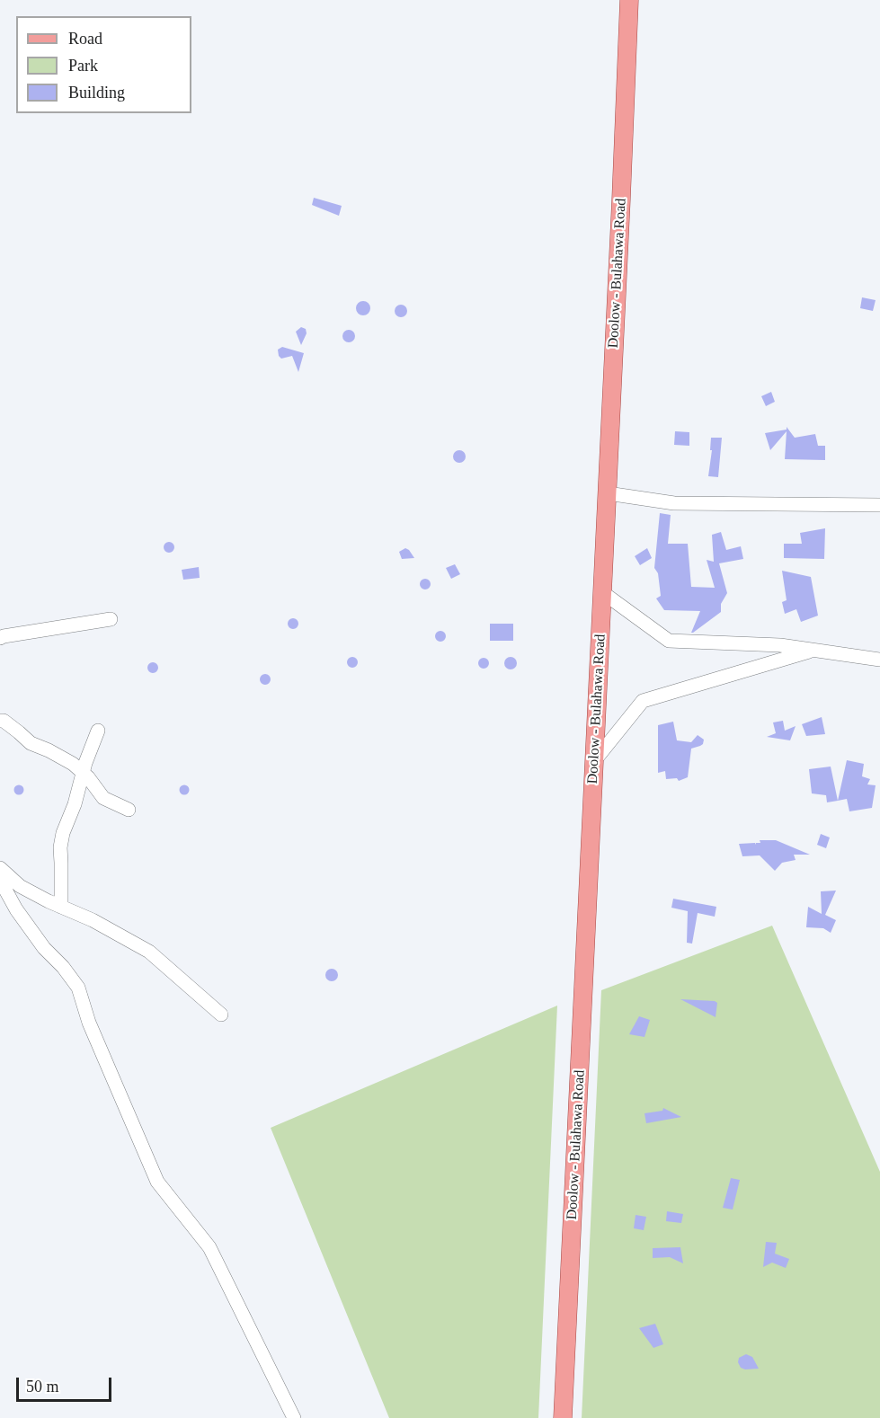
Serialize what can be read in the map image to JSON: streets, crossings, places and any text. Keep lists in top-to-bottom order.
{
  "streets": {
    "main road": ["Doolow - Bulahawa Road"]
  },
  "legend": ["Road", "Park", "Building"],
  "scale_bar": "50 m"
}
